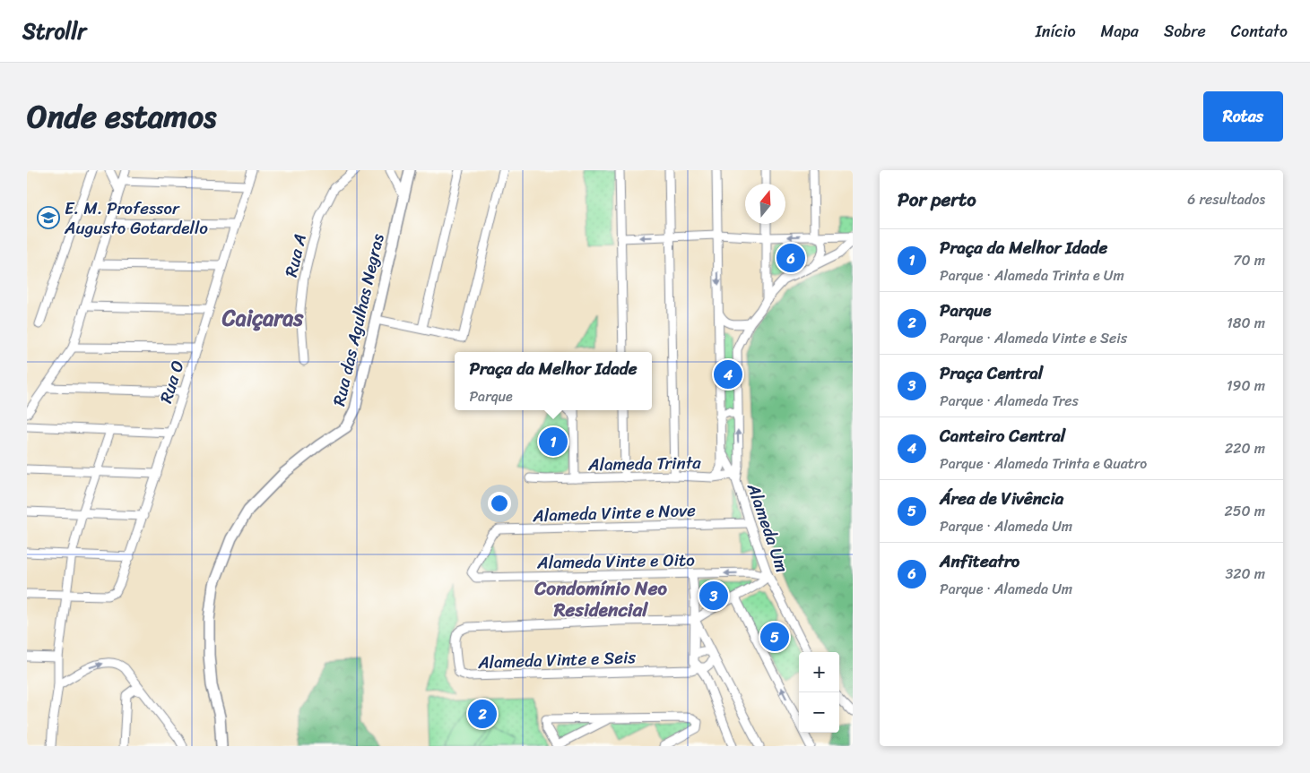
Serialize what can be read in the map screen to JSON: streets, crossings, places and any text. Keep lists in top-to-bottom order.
{
  "streets": {
    "street": [
      "Rua A",
      "Rua das Agulhas Negras",
      "Rua O",
      "Alameda Trinta",
      "Alameda Vinte e Nove",
      "Alameda Um",
      "Alameda Vinte e Oito",
      "Alameda Vinte e Seis"
    ]
  },
  "crossings": [
    ["Alameda Trinta", "Alameda Um"],
    ["Alameda Vinte e Nove", "Alameda Um"],
    ["Alameda Vinte e Nove", "Alameda Vinte e Oito"],
    ["Alameda Um", "Alameda Vinte e Oito"]
  ],
  "districts": ["Caiçaras", "Condomínio Neo Residencial"],
  "places": {
    "school or university": ["E. M. Professor Augusto Gotardello"]
  },
  "north": "top",
  "page": {
    "header": "Strollr",
    "nav": [
      "Início",
      "Mapa",
      "Sobre",
      "Contato"
    ],
    "title": "Onde estamos",
    "buttons": "Rotas",
    "heading": ["Por perto", "6 resultados"],
    "list": [
      {
        "mark": "1",
        "name": "Praça da Melhor Idade",
        "note": "Parque · Alameda Trinta e Um",
        "value": "70 m"
      },
      {
        "mark": "2",
        "name": "Parque",
        "note": "Parque · Alameda Vinte e Seis",
        "value": "180 m"
      },
      {
        "mark": "3",
        "name": "Praça Central",
        "note": "Parque · Alameda Tres",
        "value": "190 m"
      },
      {
        "mark": "4",
        "name": "Canteiro Central",
        "note": "Parque · Alameda Trinta e Quatro",
        "value": "220 m"
      },
      {
        "mark": "5",
        "name": "Área de Vivência",
        "note": "Parque · Alameda Um",
        "value": "250 m"
      },
      {
        "mark": "6",
        "name": "Anfiteatro",
        "note": "Parque · Alameda Um",
        "value": "320 m"
      }
    ],
    "pins": [
      "6",
      "4",
      "1",
      "3",
      "5",
      "2"
    ],
    "popup": ["Praça da Melhor Idade", "Parque"],
    "map_buttons": ["+", "−"]
  }
}
